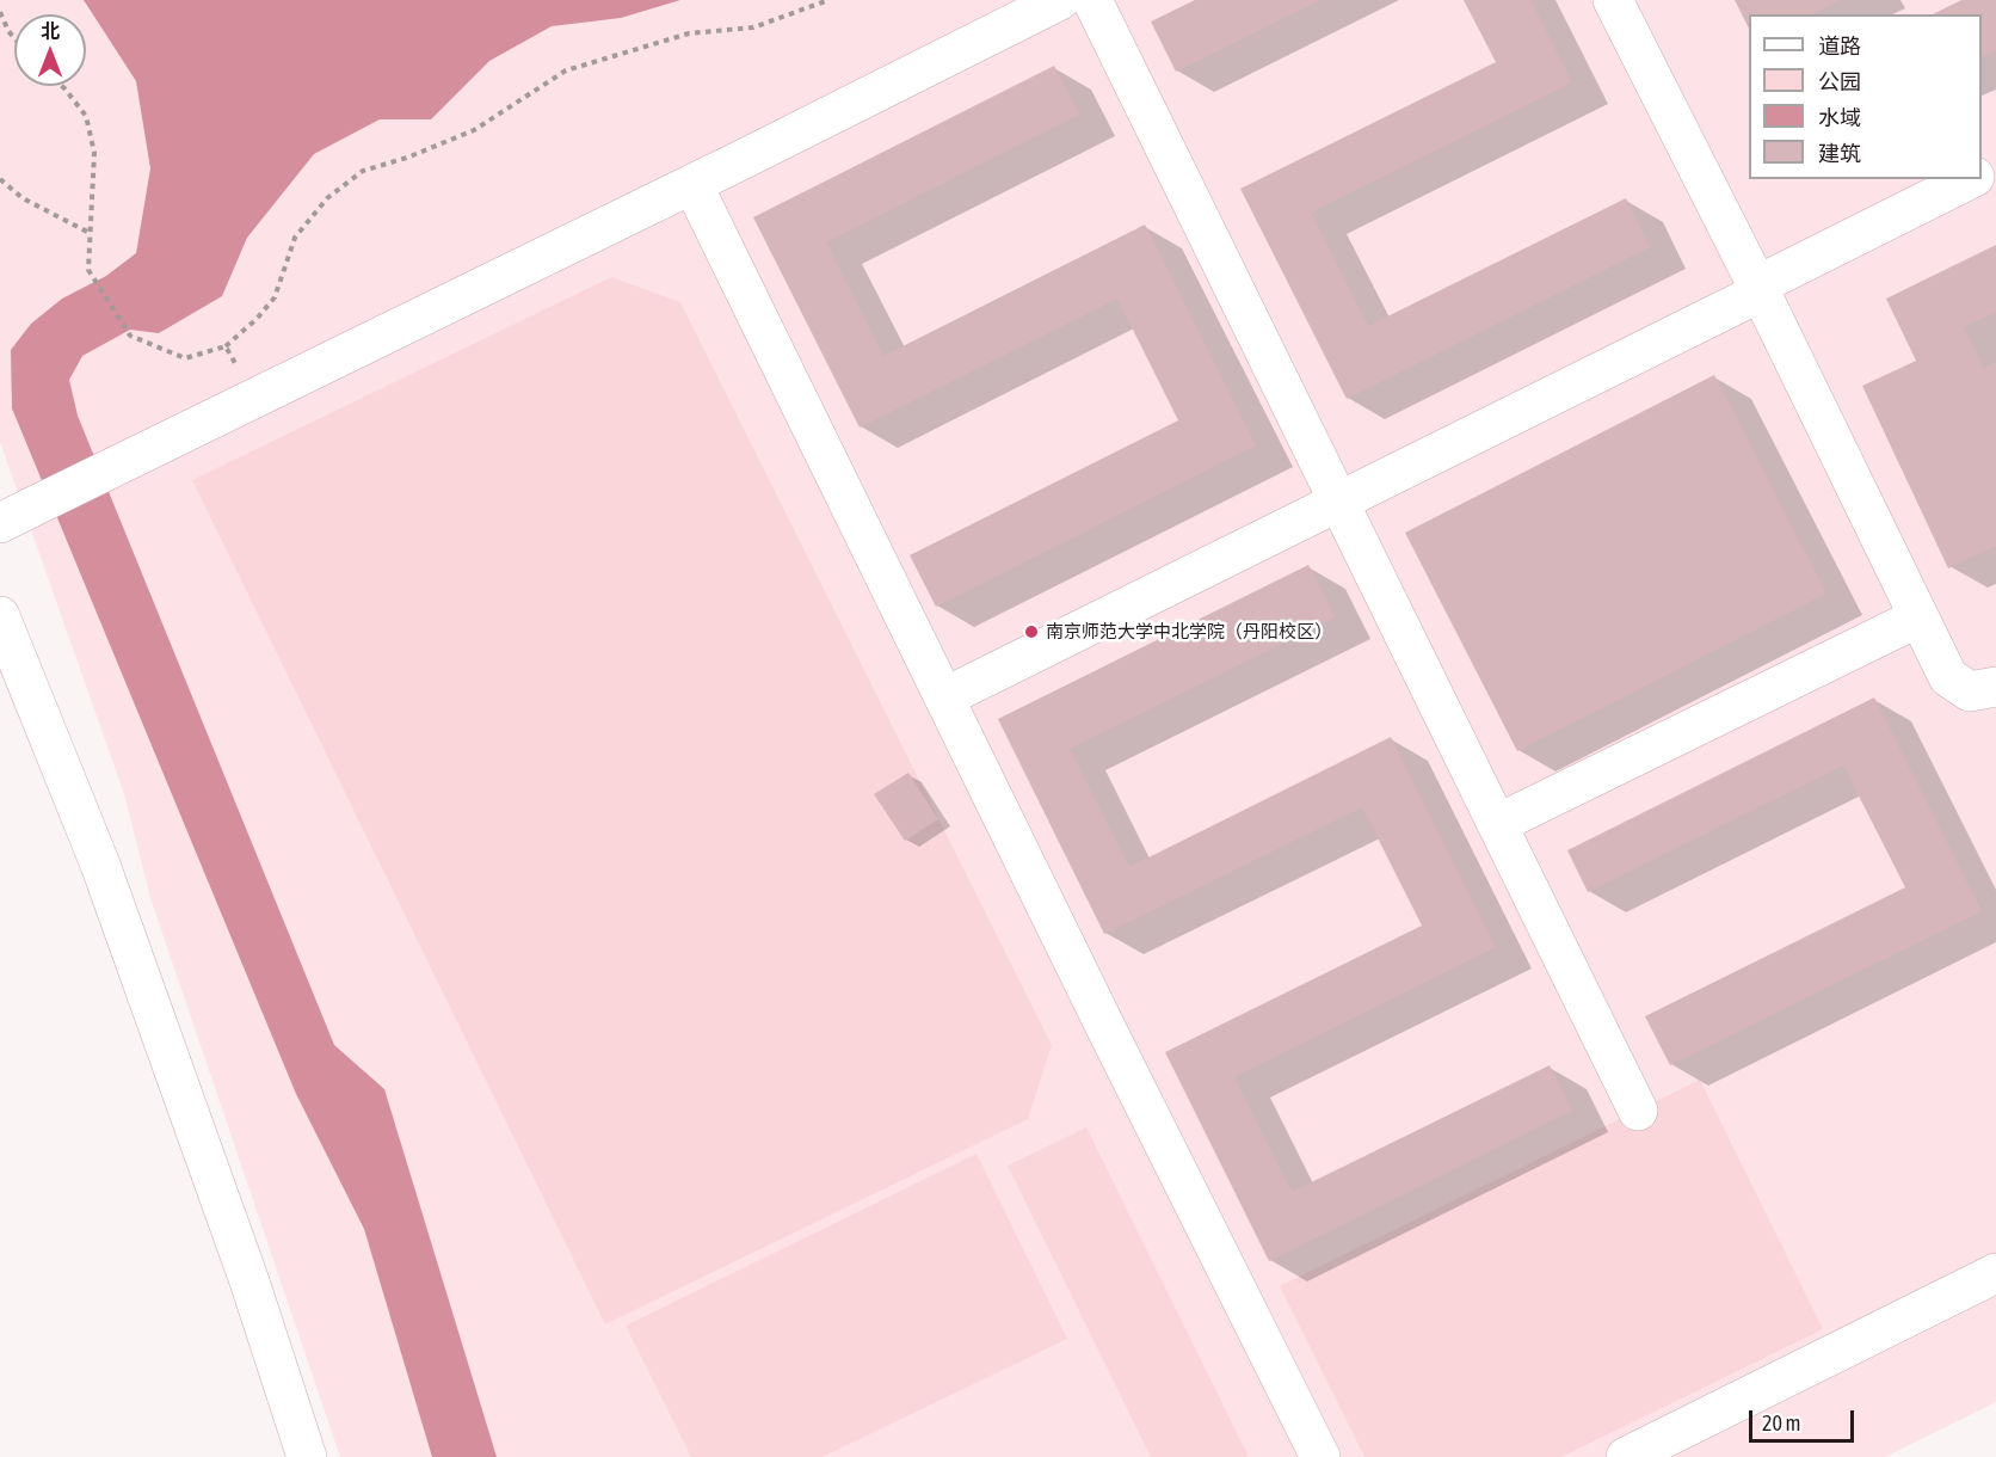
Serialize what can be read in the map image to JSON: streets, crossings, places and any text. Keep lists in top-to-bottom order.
{
  "places": ["南京师范大学中北学院（丹阳校区）"],
  "legend": [
    "道路",
    "公园",
    "水域",
    "建筑"
  ],
  "scale_bar": "20 m",
  "north": "top"
}
